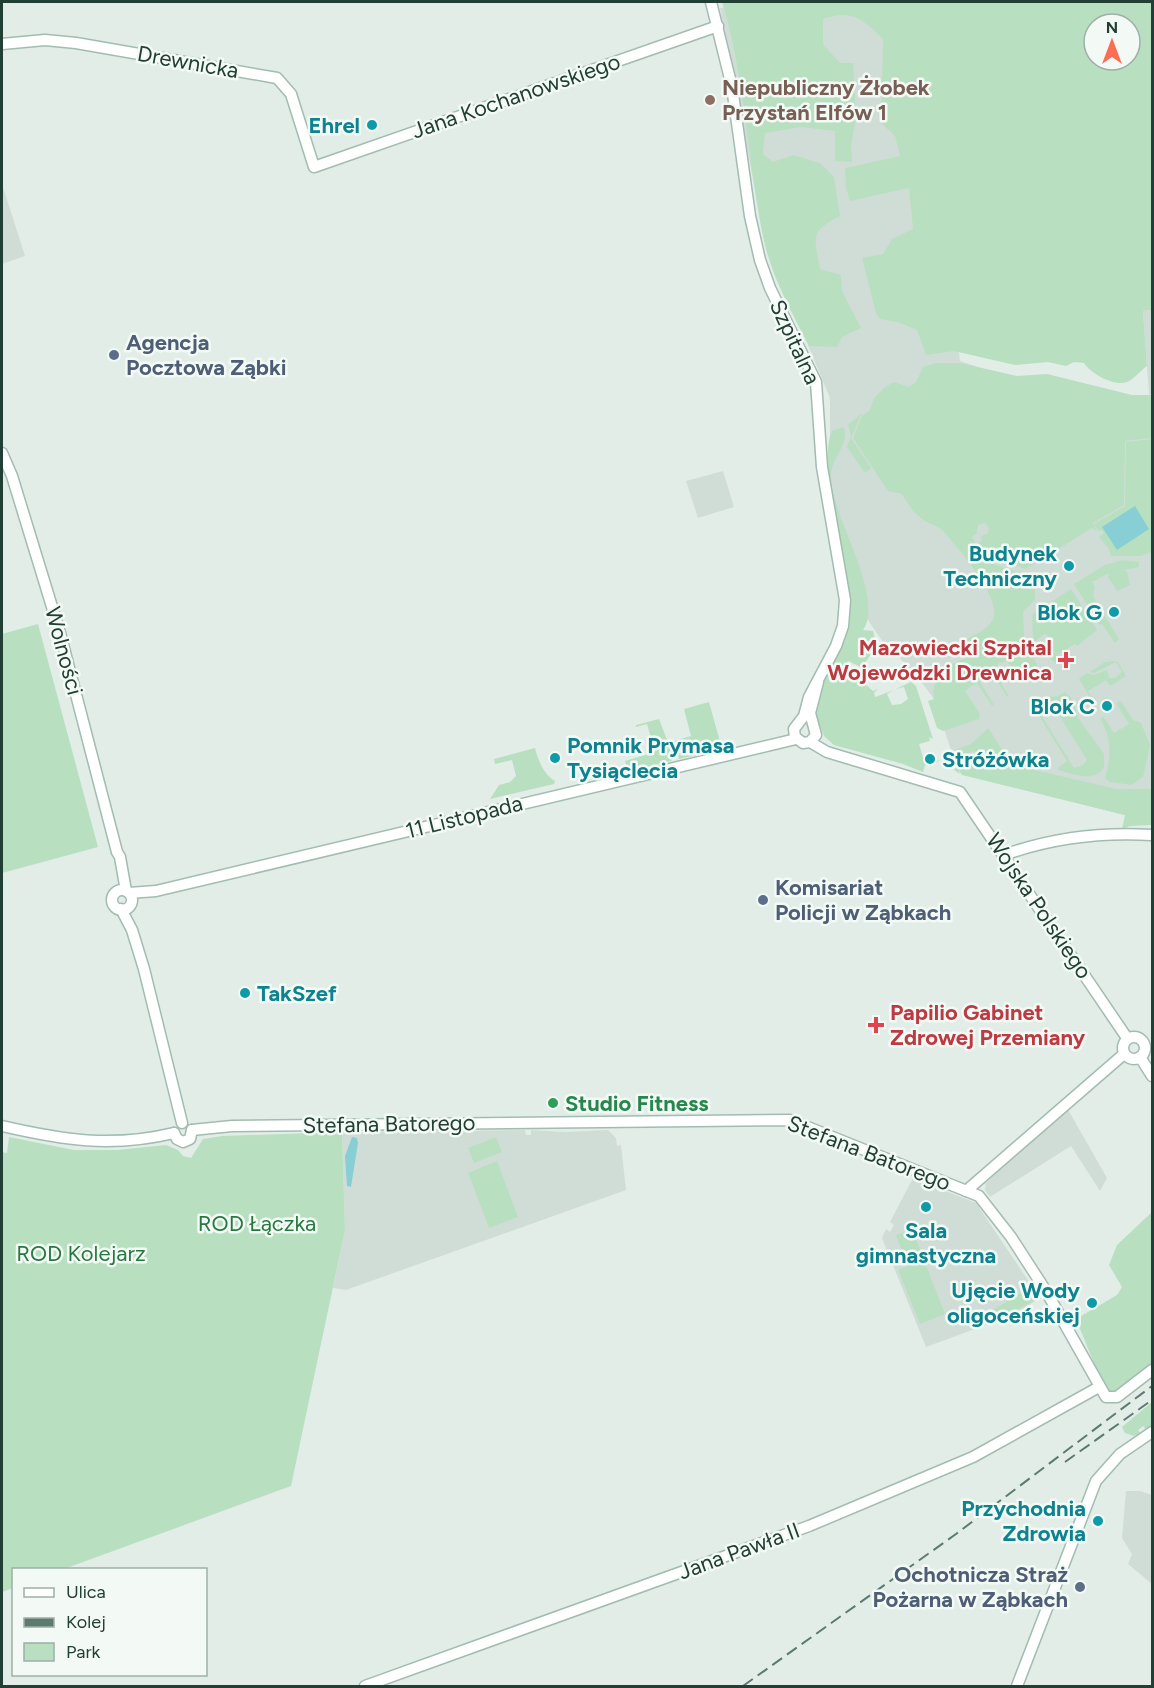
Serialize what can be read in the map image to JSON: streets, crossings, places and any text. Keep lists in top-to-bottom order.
{
  "streets": {
    "street": [
      "Drewnicka",
      "Jana Kochanowskiego",
      "Szpitalna",
      "Wolności",
      "11 Listopada",
      "Wojska Polskiego",
      "Stefana Batorego",
      "Jana Pawła II"
    ]
  },
  "crossings": [
    ["Drewnicka", "Jana Kochanowskiego"],
    ["Jana Kochanowskiego", "Szpitalna"],
    ["Wolności", "11 Listopada"],
    ["Wolności", "Stefana Batorego"],
    ["11 Listopada", "Wojska Polskiego"],
    ["Stefana Batorego", "Jana Pawła II"]
  ],
  "parks": ["ROD Łączka", "ROD Kolejarz"],
  "places": {
    "other": [
      "Niepubliczny Żłobek Przystań Elfów 1",
      "Ehrel",
      "Agencja Pocztowa Ząbki",
      "Budynek Techniczny",
      "Blok G",
      "Blok C",
      "Pomnik Prymasa Tysiąclecia",
      "Stróżówka",
      "Komisariat Policji w Ząbkach",
      "TakSzef",
      "Studio Fitness",
      "Sala gimnastyczna",
      "Ujęcie Wody oligoceńskiej",
      "Przychodnia Zdrowia",
      "Ochotnicza Straż Pożarna w Ząbkach"
    ],
    "health": ["Mazowiecki Szpital Wojewódzki Drewnica", "Papilio Gabinet Zdrowej Przemiany"]
  },
  "legend": ["Ulica", "Kolej", "Park"],
  "north": "top"
}
